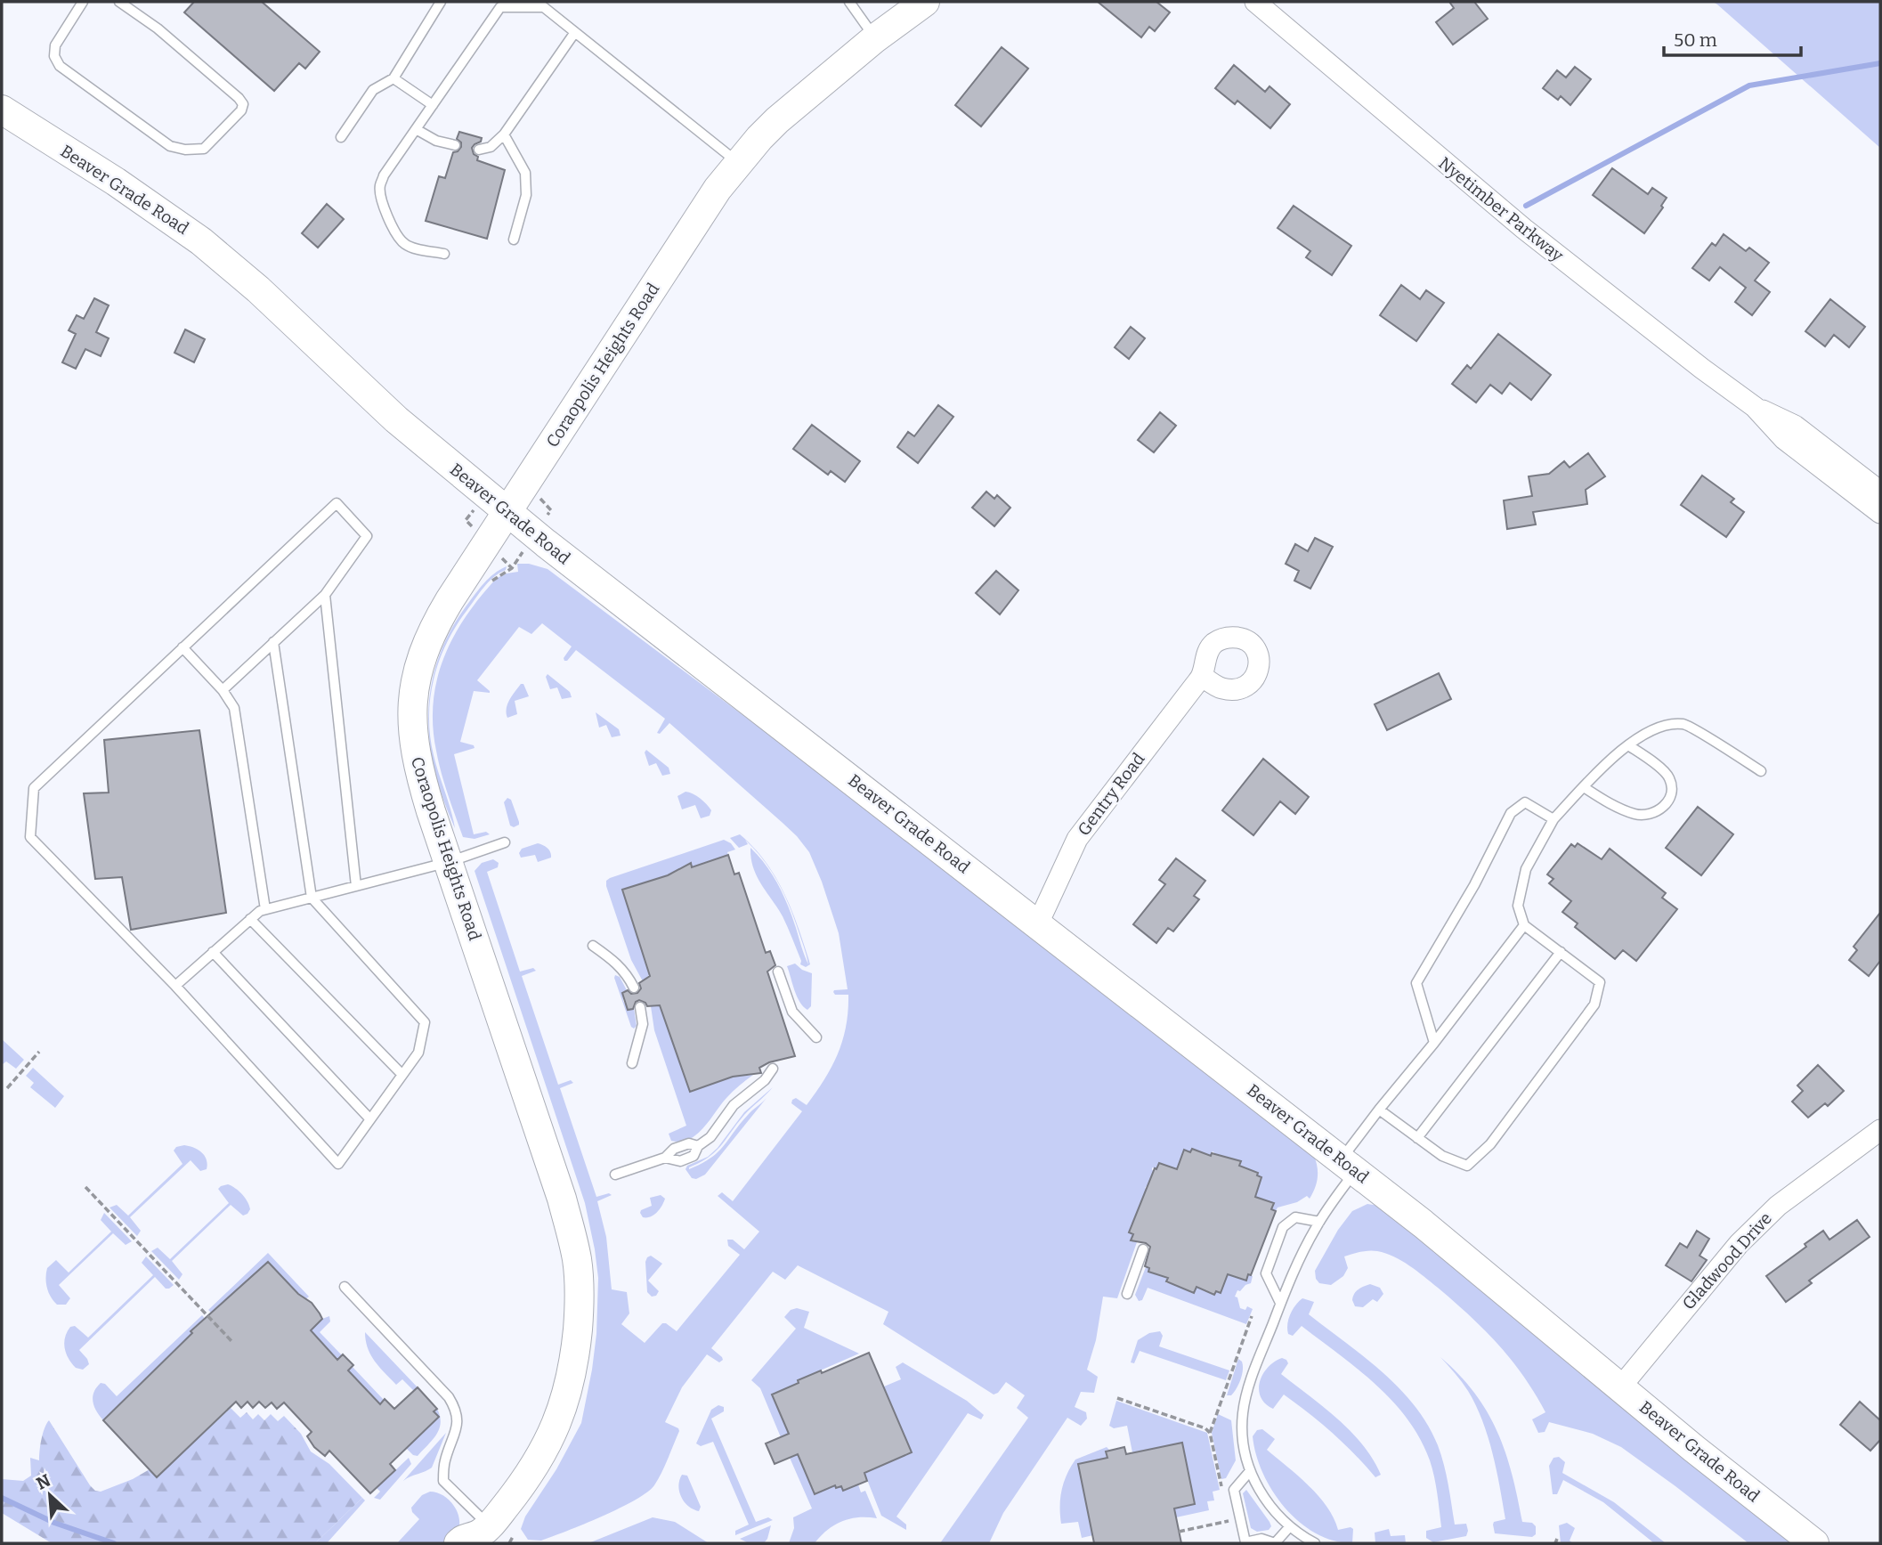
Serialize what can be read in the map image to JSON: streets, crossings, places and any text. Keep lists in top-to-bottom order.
{
  "streets": {
    "main road": ["Beaver Grade Road", "Coraopolis Heights Road"],
    "street": ["Nyetimber Parkway", "Gentry Road", "Gladwood Drive"]
  },
  "crossings": [
    ["Beaver Grade Road", "Coraopolis Heights Road"],
    ["Beaver Grade Road", "Gentry Road"],
    ["Beaver Grade Road", "Gladwood Drive"]
  ],
  "scale_bar": "50 m",
  "north": "top left"
}
